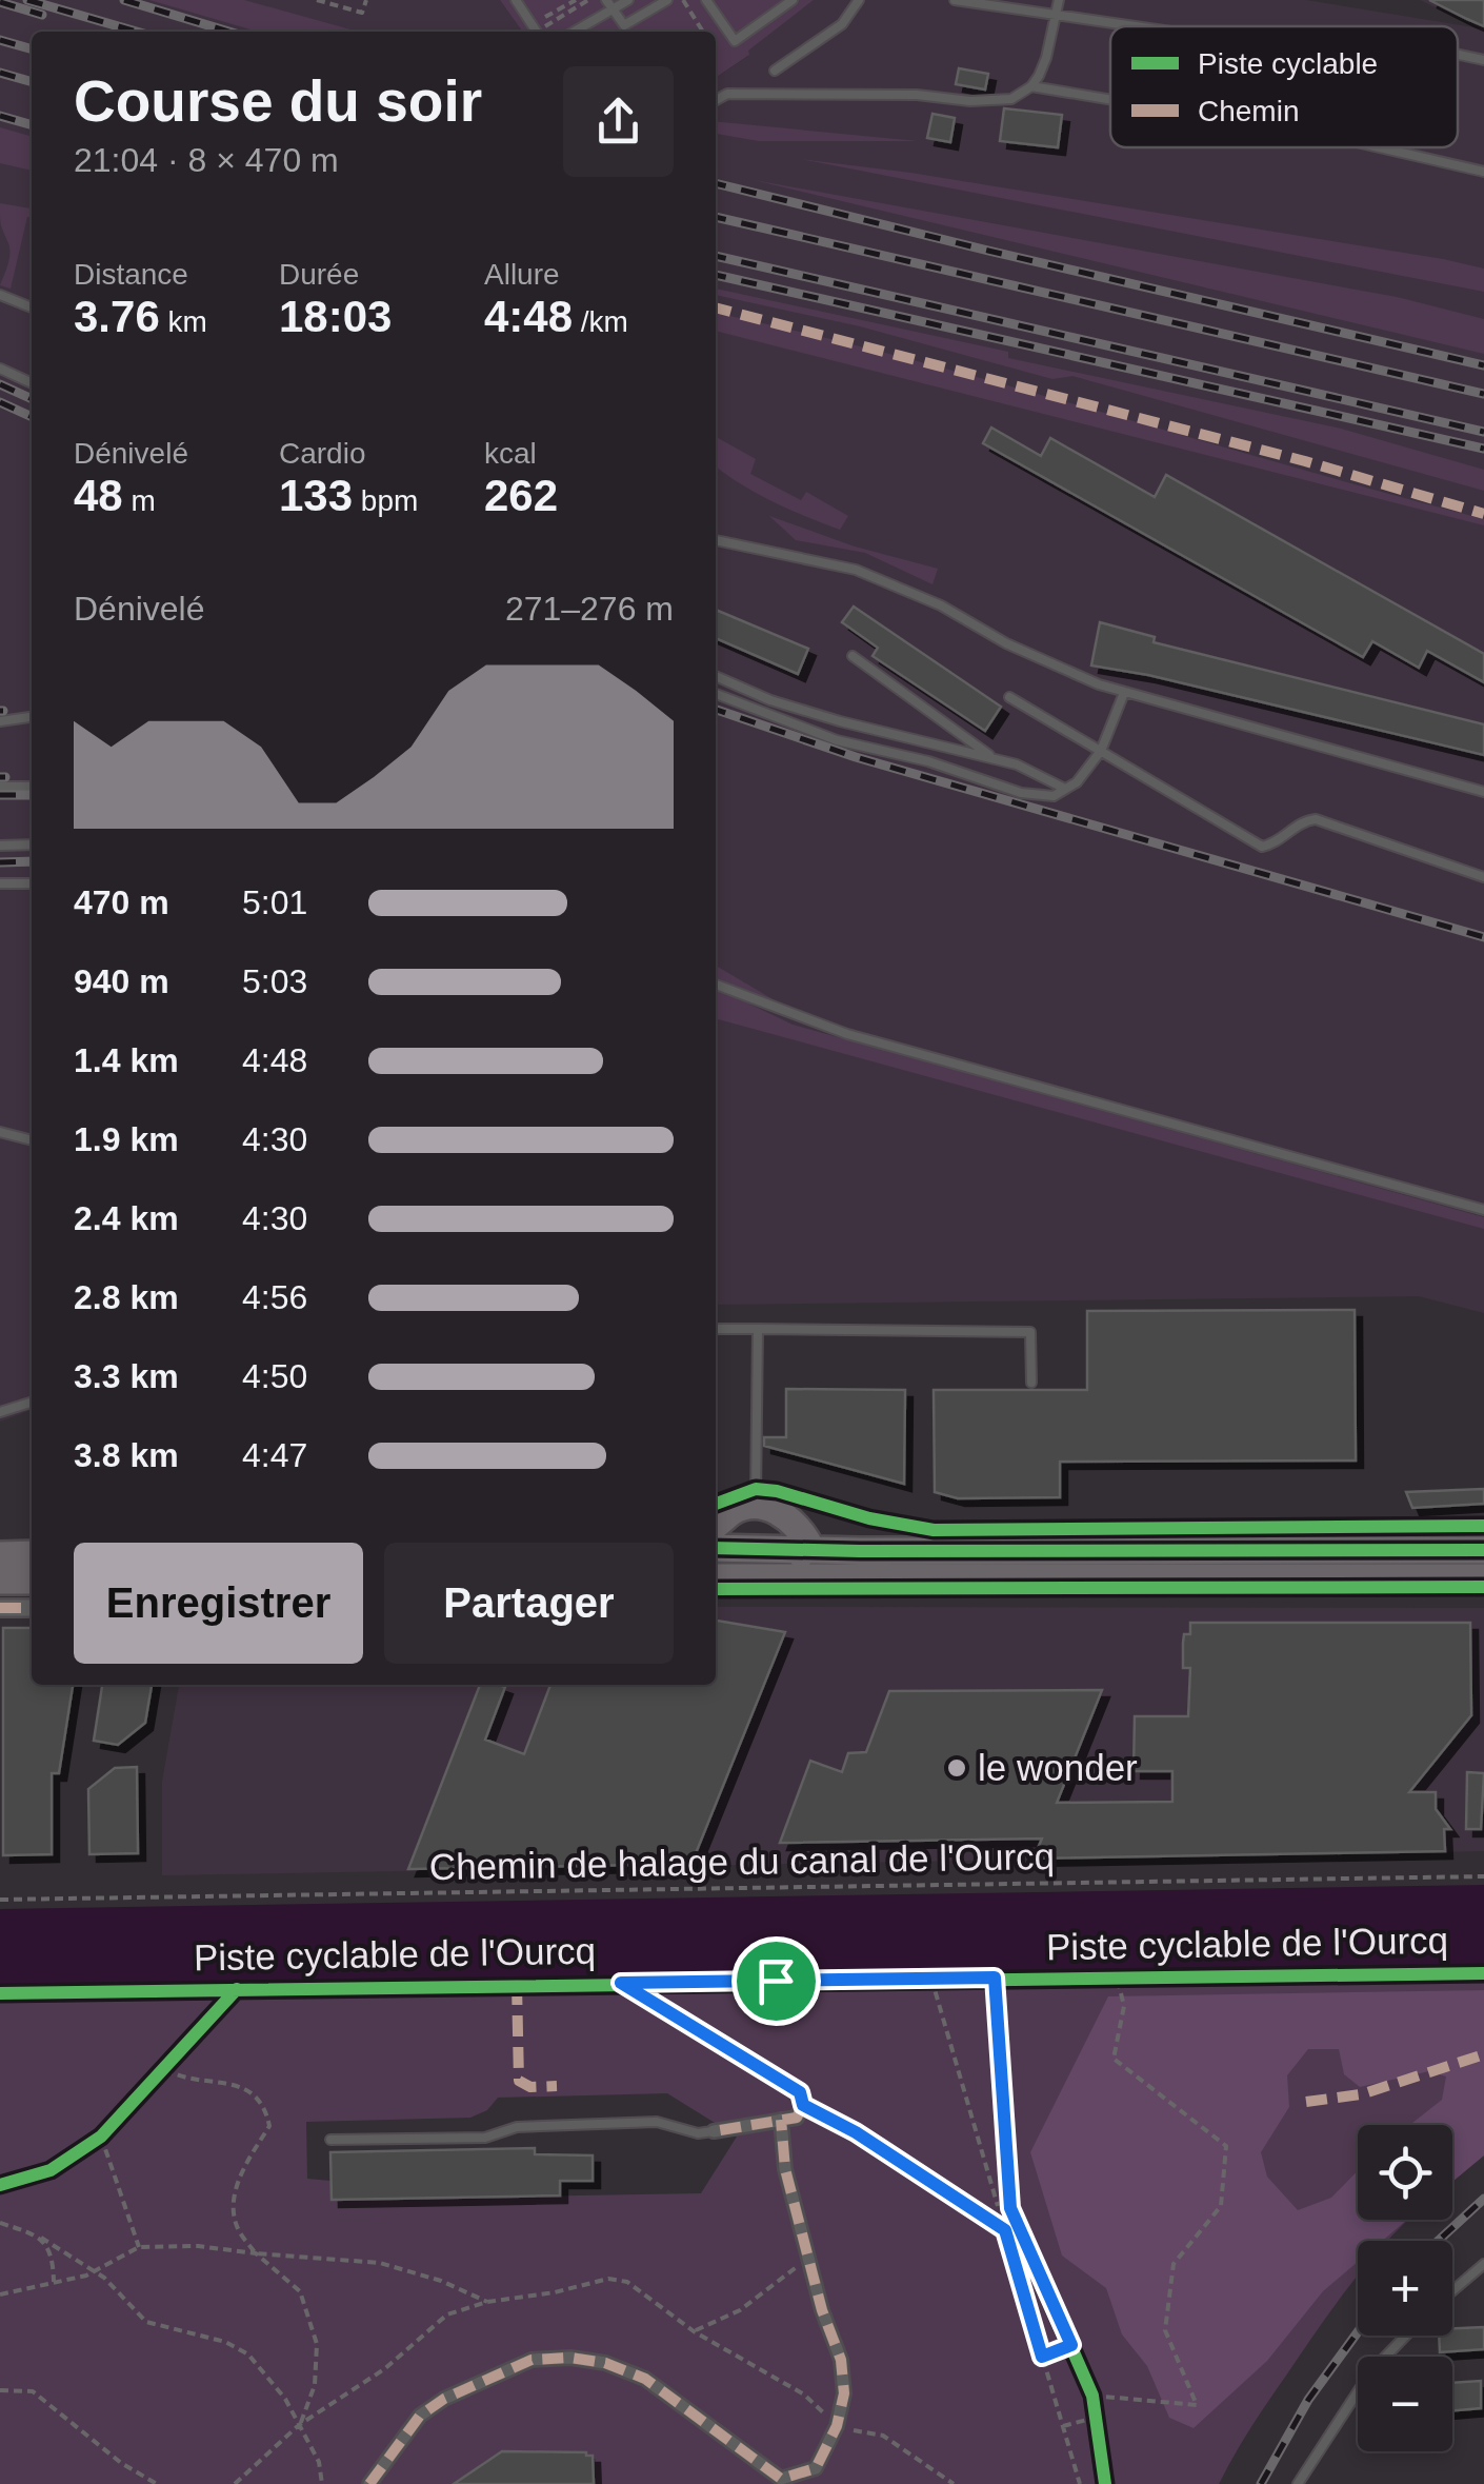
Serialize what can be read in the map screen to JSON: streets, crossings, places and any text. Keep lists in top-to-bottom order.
{
  "streets": {
    "path": ["Chemin de halage du canal de l'Ourcq"],
    "cycle path": ["Piste cyclable de l'Ourcq"]
  },
  "places": ["le wonder"],
  "legend": ["Piste cyclable", "Chemin"],
  "page": {
    "heading": ["Course du soir", "21:04 · 8 × 470 m"],
    "stats": [
      ["Distance", "3.76 km"],
      ["Durée", "18:03"],
      ["Allure", "4:48 /km"],
      ["Dénivelé", "48 m"],
      ["Cardio", "133 bpm"],
      ["kcal", "262"]
    ],
    "chart": ["Dénivelé", "271–276 m"],
    "list": [
      {
        "name": "470 m",
        "note": "5:01"
      },
      {
        "name": "940 m",
        "note": "5:03"
      },
      {
        "name": "1.4 km",
        "note": "4:48"
      },
      {
        "name": "1.9 km",
        "note": "4:30"
      },
      {
        "name": "2.4 km",
        "note": "4:30"
      },
      {
        "name": "2.8 km",
        "note": "4:56"
      },
      {
        "name": "3.3 km",
        "note": "4:50"
      },
      {
        "name": "3.8 km",
        "note": "4:47"
      }
    ],
    "buttons": ["Enregistrer", "Partager"],
    "map_buttons": ["+", "−"]
  }
}
